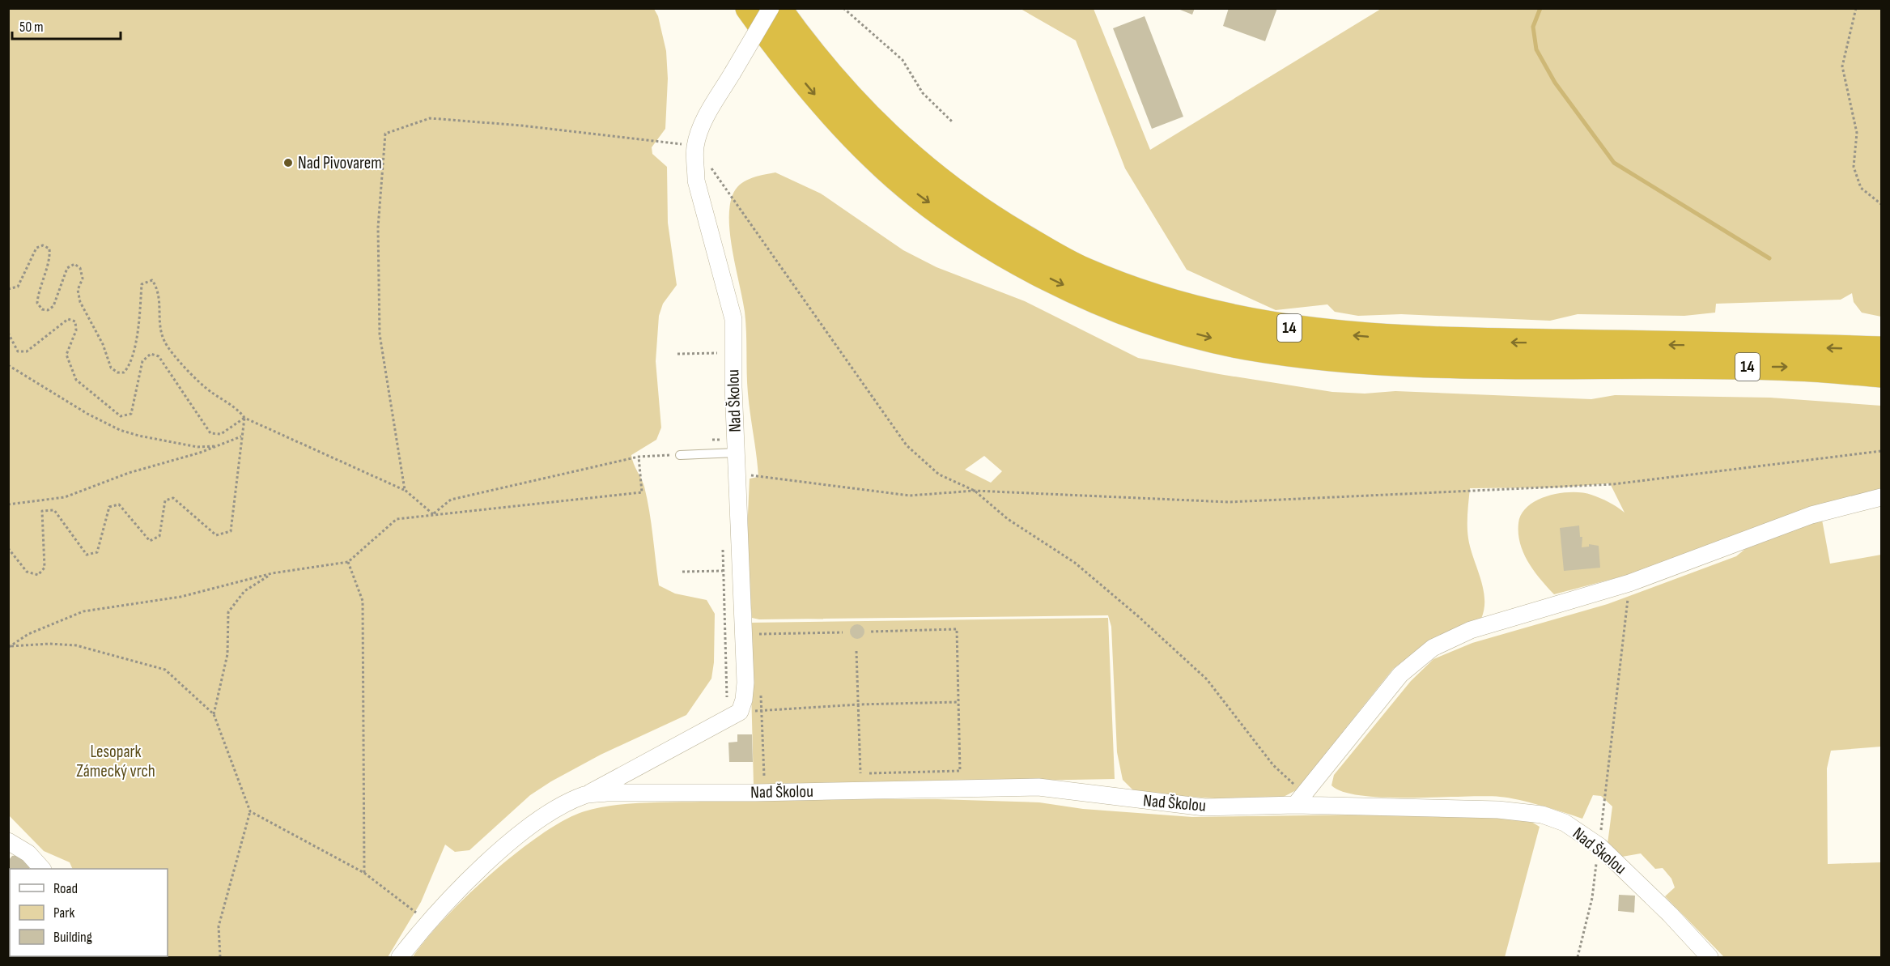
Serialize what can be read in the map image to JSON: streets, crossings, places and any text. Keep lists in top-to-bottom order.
{
  "streets": {
    "highway": ["14"],
    "street": ["Nad Školou"]
  },
  "parks": ["Lesopark Zámecký vrch"],
  "places": ["Nad Pivovarem"],
  "legend": ["Road", "Park", "Building"],
  "scale_bar": "50 m"
}
